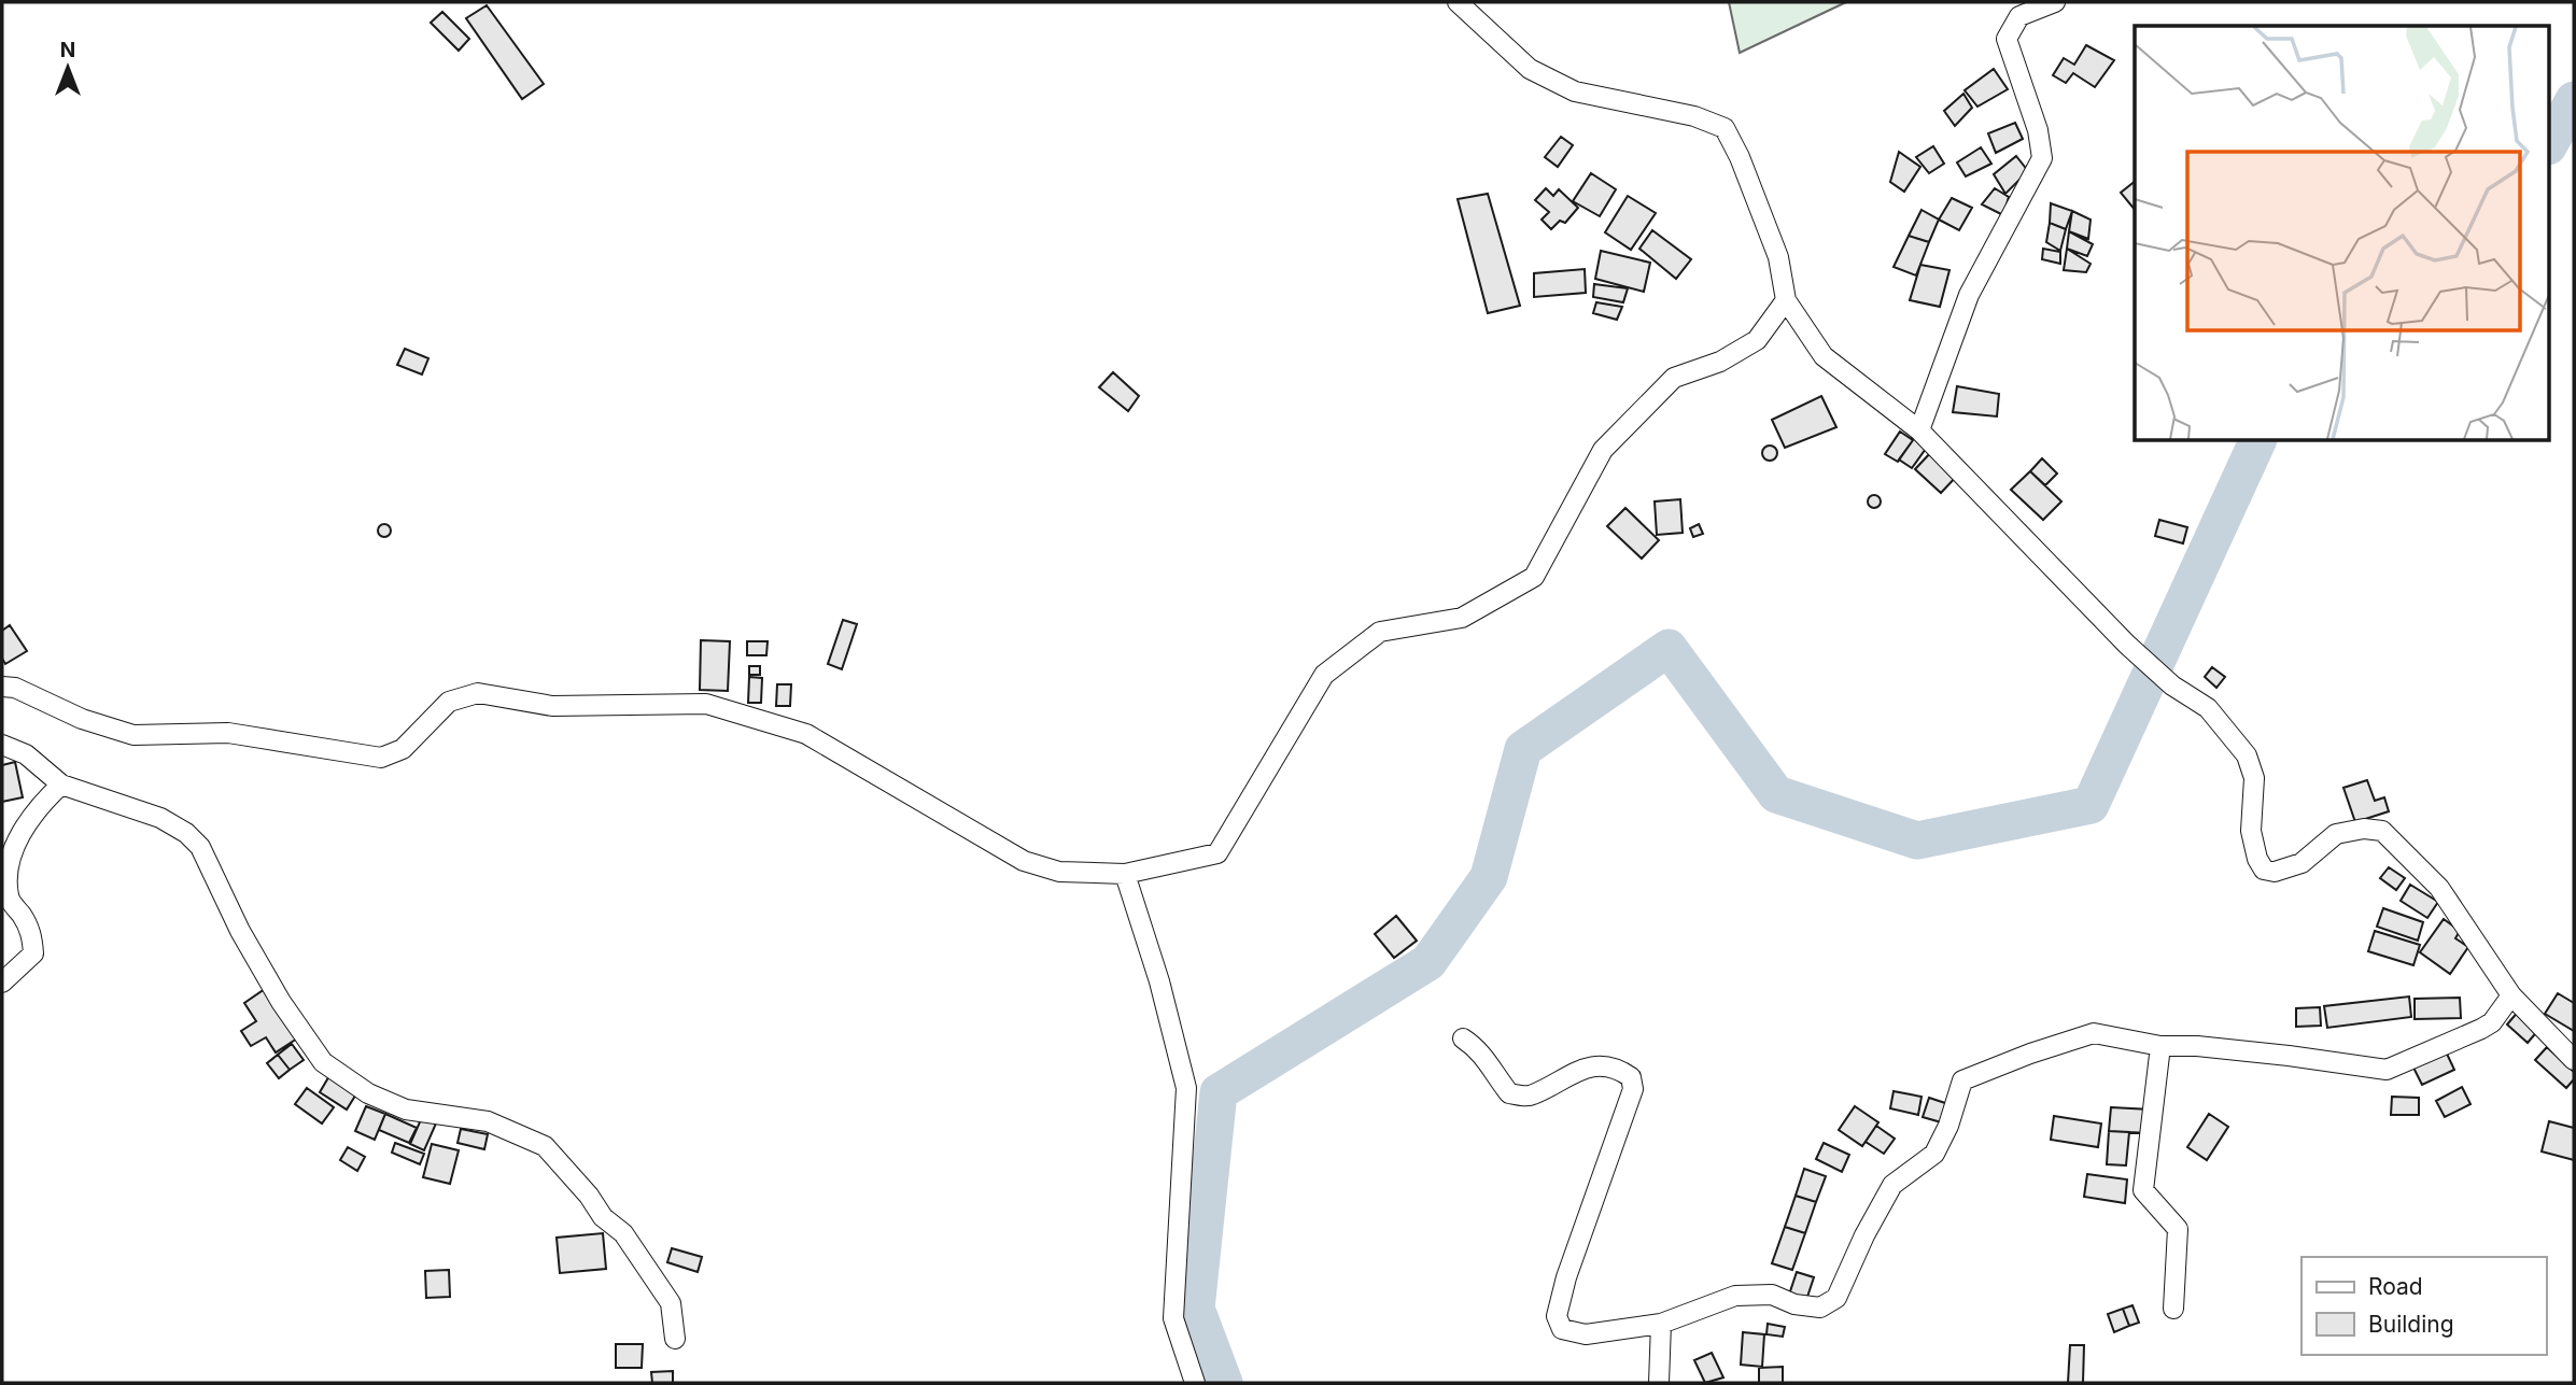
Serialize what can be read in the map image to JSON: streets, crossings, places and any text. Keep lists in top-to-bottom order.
{
  "legend": ["Road", "Building"],
  "north": "top"
}
